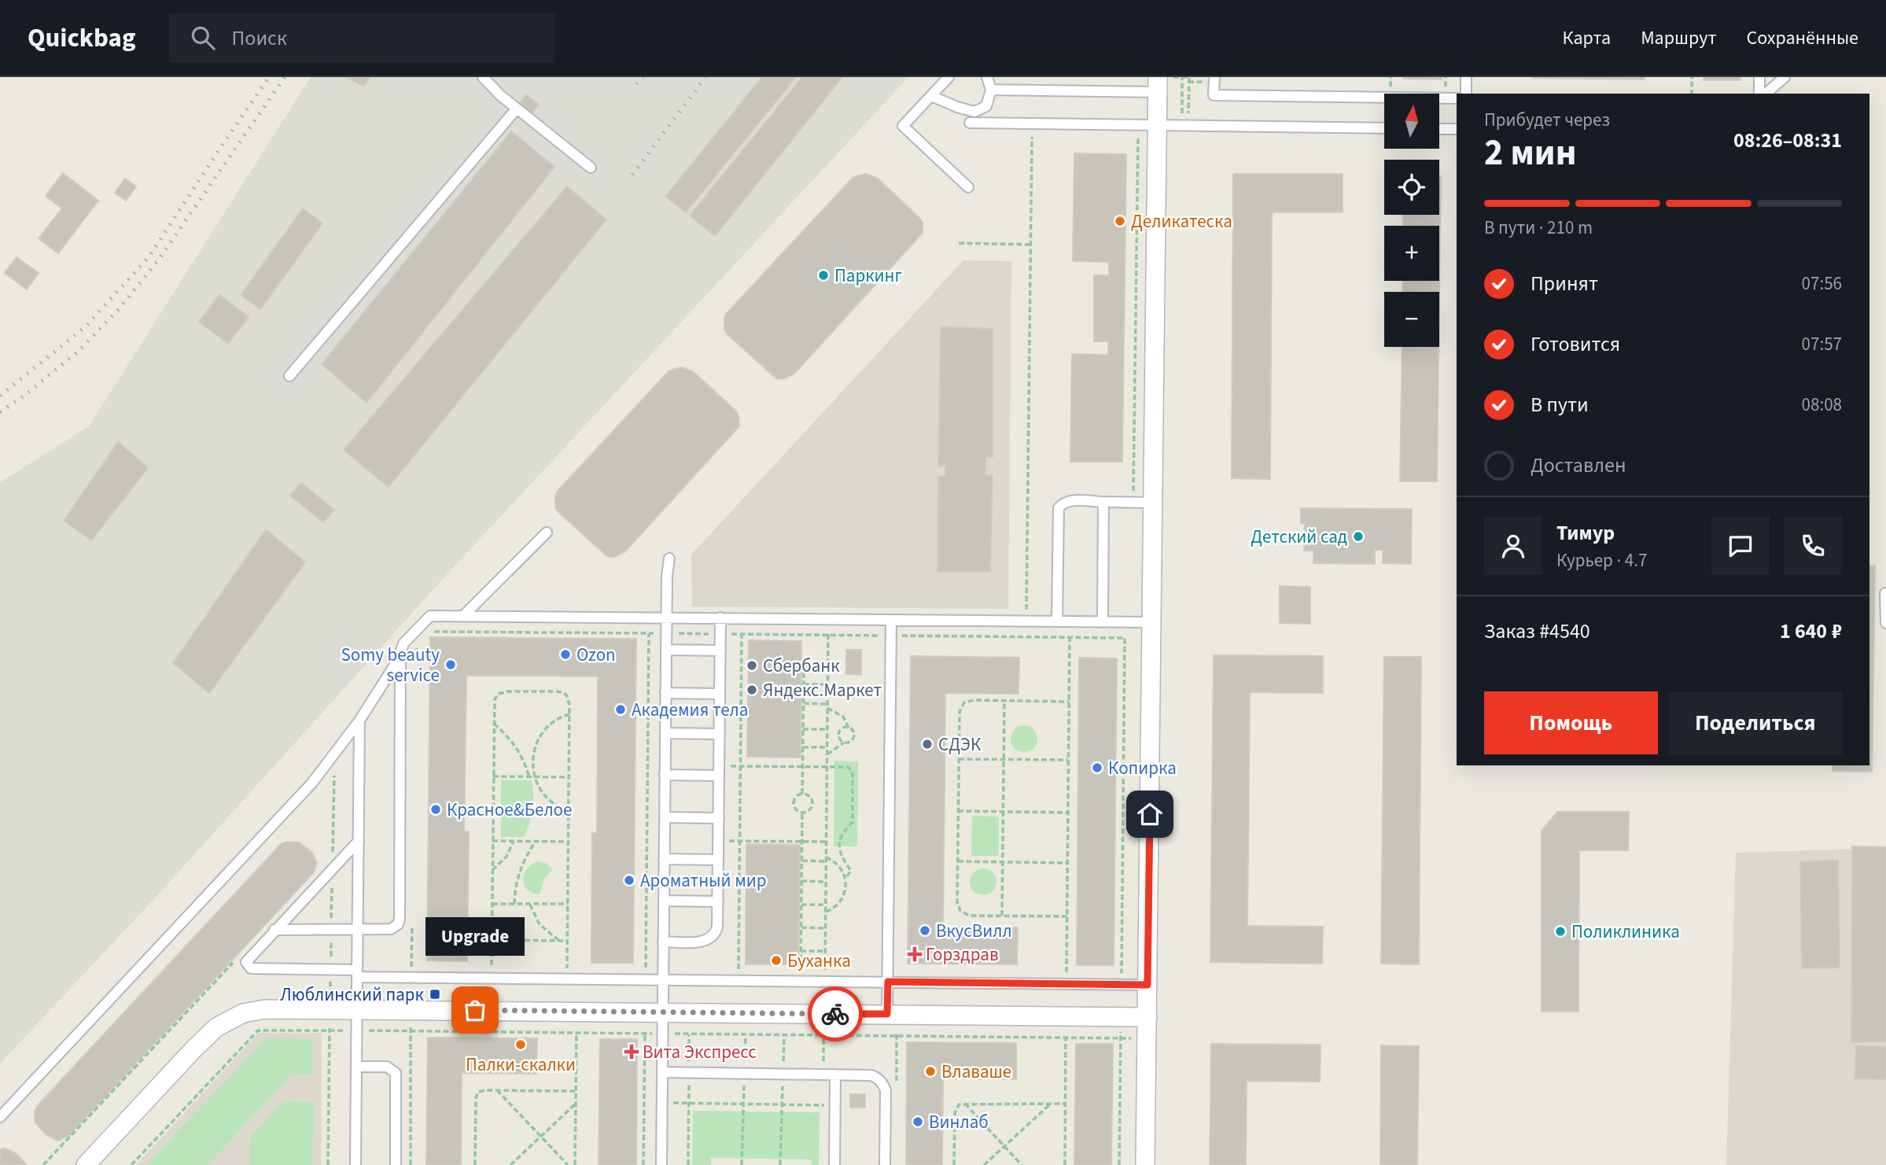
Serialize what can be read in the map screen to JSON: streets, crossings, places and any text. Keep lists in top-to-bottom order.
{
  "places": {
    "other": [
      "Деликатеска",
      "Паркинг",
      "Детский сад",
      "Ozon",
      "Somy beauty service",
      "Сбербанк",
      "Яндекс.Маркет",
      "Академия тела",
      "СДЭК",
      "Копирка",
      "Красное&Белое",
      "Ароматный мир",
      "ВкусВилл",
      "Поликлиника",
      "Буханка",
      "Upgrade",
      "Палки-скалки",
      "Влаваше",
      "Винлаб"
    ],
    "health": ["Горздрав", "Вита Экспресс"],
    "transit": ["Люблинский парк"]
  },
  "north": "top",
  "page": {
    "header": "Quickbag",
    "search": "Поиск",
    "nav": ["Карта", "Маршрут", "Сохранённые"],
    "map_buttons": ["+", "−"],
    "heading": ["2 мин", "Прибудет через", "08:26–08:31"],
    "panel": [
      "Тимур",
      "Курьер · 4.7",
      "Заказ #4540",
      "1 640 ₽"
    ],
    "bar": "В пути · 210 m",
    "list": [
      ["Принят", "07:56"],
      ["Готовится", "07:57"],
      ["В пути", "08:08"],
      "Доставлен"
    ],
    "buttons": ["Помощь", "Поделиться"],
    "bubble": "Upgrade"
  }
}
